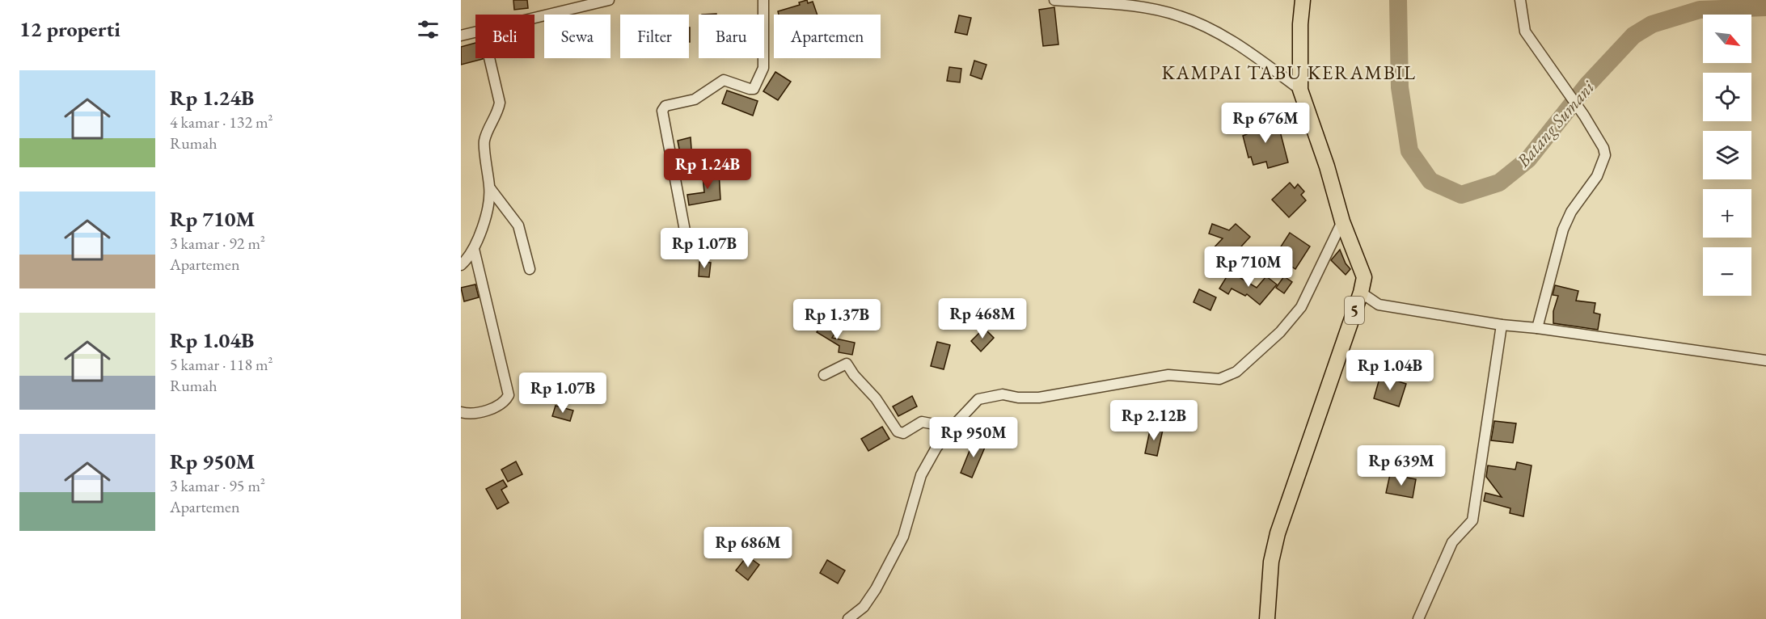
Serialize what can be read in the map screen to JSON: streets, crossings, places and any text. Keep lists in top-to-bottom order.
{
  "streets": {
    "highway": ["5"]
  },
  "districts": ["KAMPAI TABU KERAMBIL"],
  "water": ["Batang Sumani"],
  "north": "bottom right",
  "page": {
    "heading": "12 properti",
    "map_buttons": ["+", "−"],
    "chip": [
      "Beli",
      "Sewa",
      "Filter",
      "Baru",
      "Apartemen"
    ],
    "list": [
      {
        "name": "Rp 1.24B",
        "note": "4 kamar · 132 m² · Rumah"
      },
      {
        "name": "Rp 710M",
        "note": "3 kamar · 92 m² · Apartemen"
      },
      {
        "name": "Rp 1.04B",
        "note": "5 kamar · 118 m² · Rumah"
      },
      {
        "name": "Rp 950M",
        "note": "3 kamar · 95 m² · Apartemen"
      }
    ],
    "price": [
      "Rp 676M",
      "Rp 1.24B",
      "Rp 1.07B",
      "Rp 710M",
      "Rp 468M",
      "Rp 1.37B",
      "Rp 1.04B",
      "Rp 1.07B",
      "Rp 2.12B",
      "Rp 950M",
      "Rp 639M",
      "Rp 686M"
    ]
  }
}
